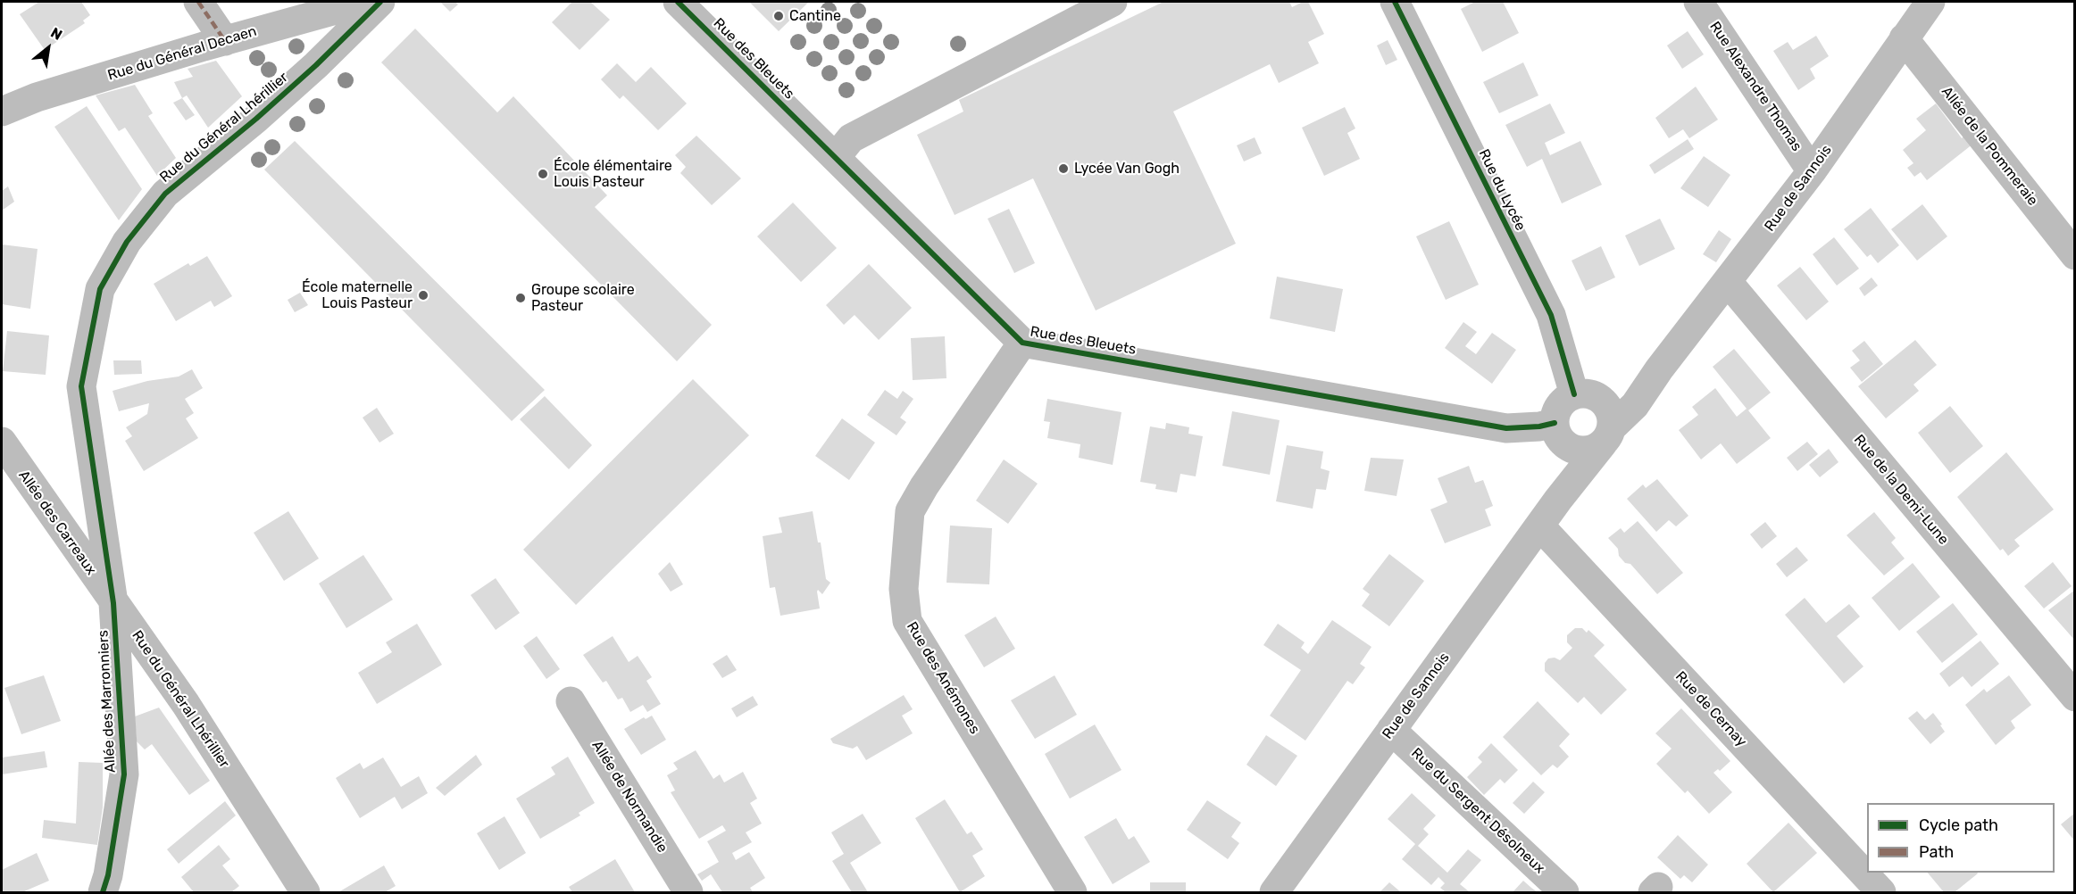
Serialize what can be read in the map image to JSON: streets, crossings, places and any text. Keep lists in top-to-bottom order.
{
  "streets": {
    "street": [
      "Rue du Général Decaen",
      "Rue des Bleuets",
      "Rue Alexandre Thomas",
      "Rue du Général Lhérillier",
      "Allée de la Pommeraie",
      "Rue de Sannois",
      "Rue du Lycée",
      "Rue de la Demi-Lune",
      "Allée des Carreaux",
      "Rue des Anémones",
      "Allée des Marronniers",
      "Rue de Cernay",
      "Allée de Normandie",
      "Rue du Sergent Désolneux"
    ]
  },
  "crossings": [
    ["Rue des Bleuets", "Rue de Sannois"],
    ["Rue des Bleuets", "Rue du Lycée"],
    ["Rue des Bleuets", "Rue des Anémones"],
    ["Rue Alexandre Thomas", "Rue de Sannois"],
    ["Rue du Général Lhérillier", "Allée des Carreaux"],
    ["Rue du Général Lhérillier", "Allée des Marronniers"],
    ["Allée de la Pommeraie", "Rue de Sannois"],
    ["Rue de Sannois", "Rue du Lycée"],
    ["Rue de Sannois", "Rue de la Demi-Lune"],
    ["Rue de Sannois", "Rue de Cernay"],
    ["Rue de Sannois", "Rue du Sergent Désolneux"],
    ["Allée des Carreaux", "Allée des Marronniers"]
  ],
  "places": [
    "Cantine",
    "Lycée Van Gogh",
    "École élémentaire Louis Pasteur",
    "École maternelle Louis Pasteur",
    "Groupe scolaire Pasteur"
  ],
  "legend": ["Cycle path", "Path"],
  "north": "top right"
}
